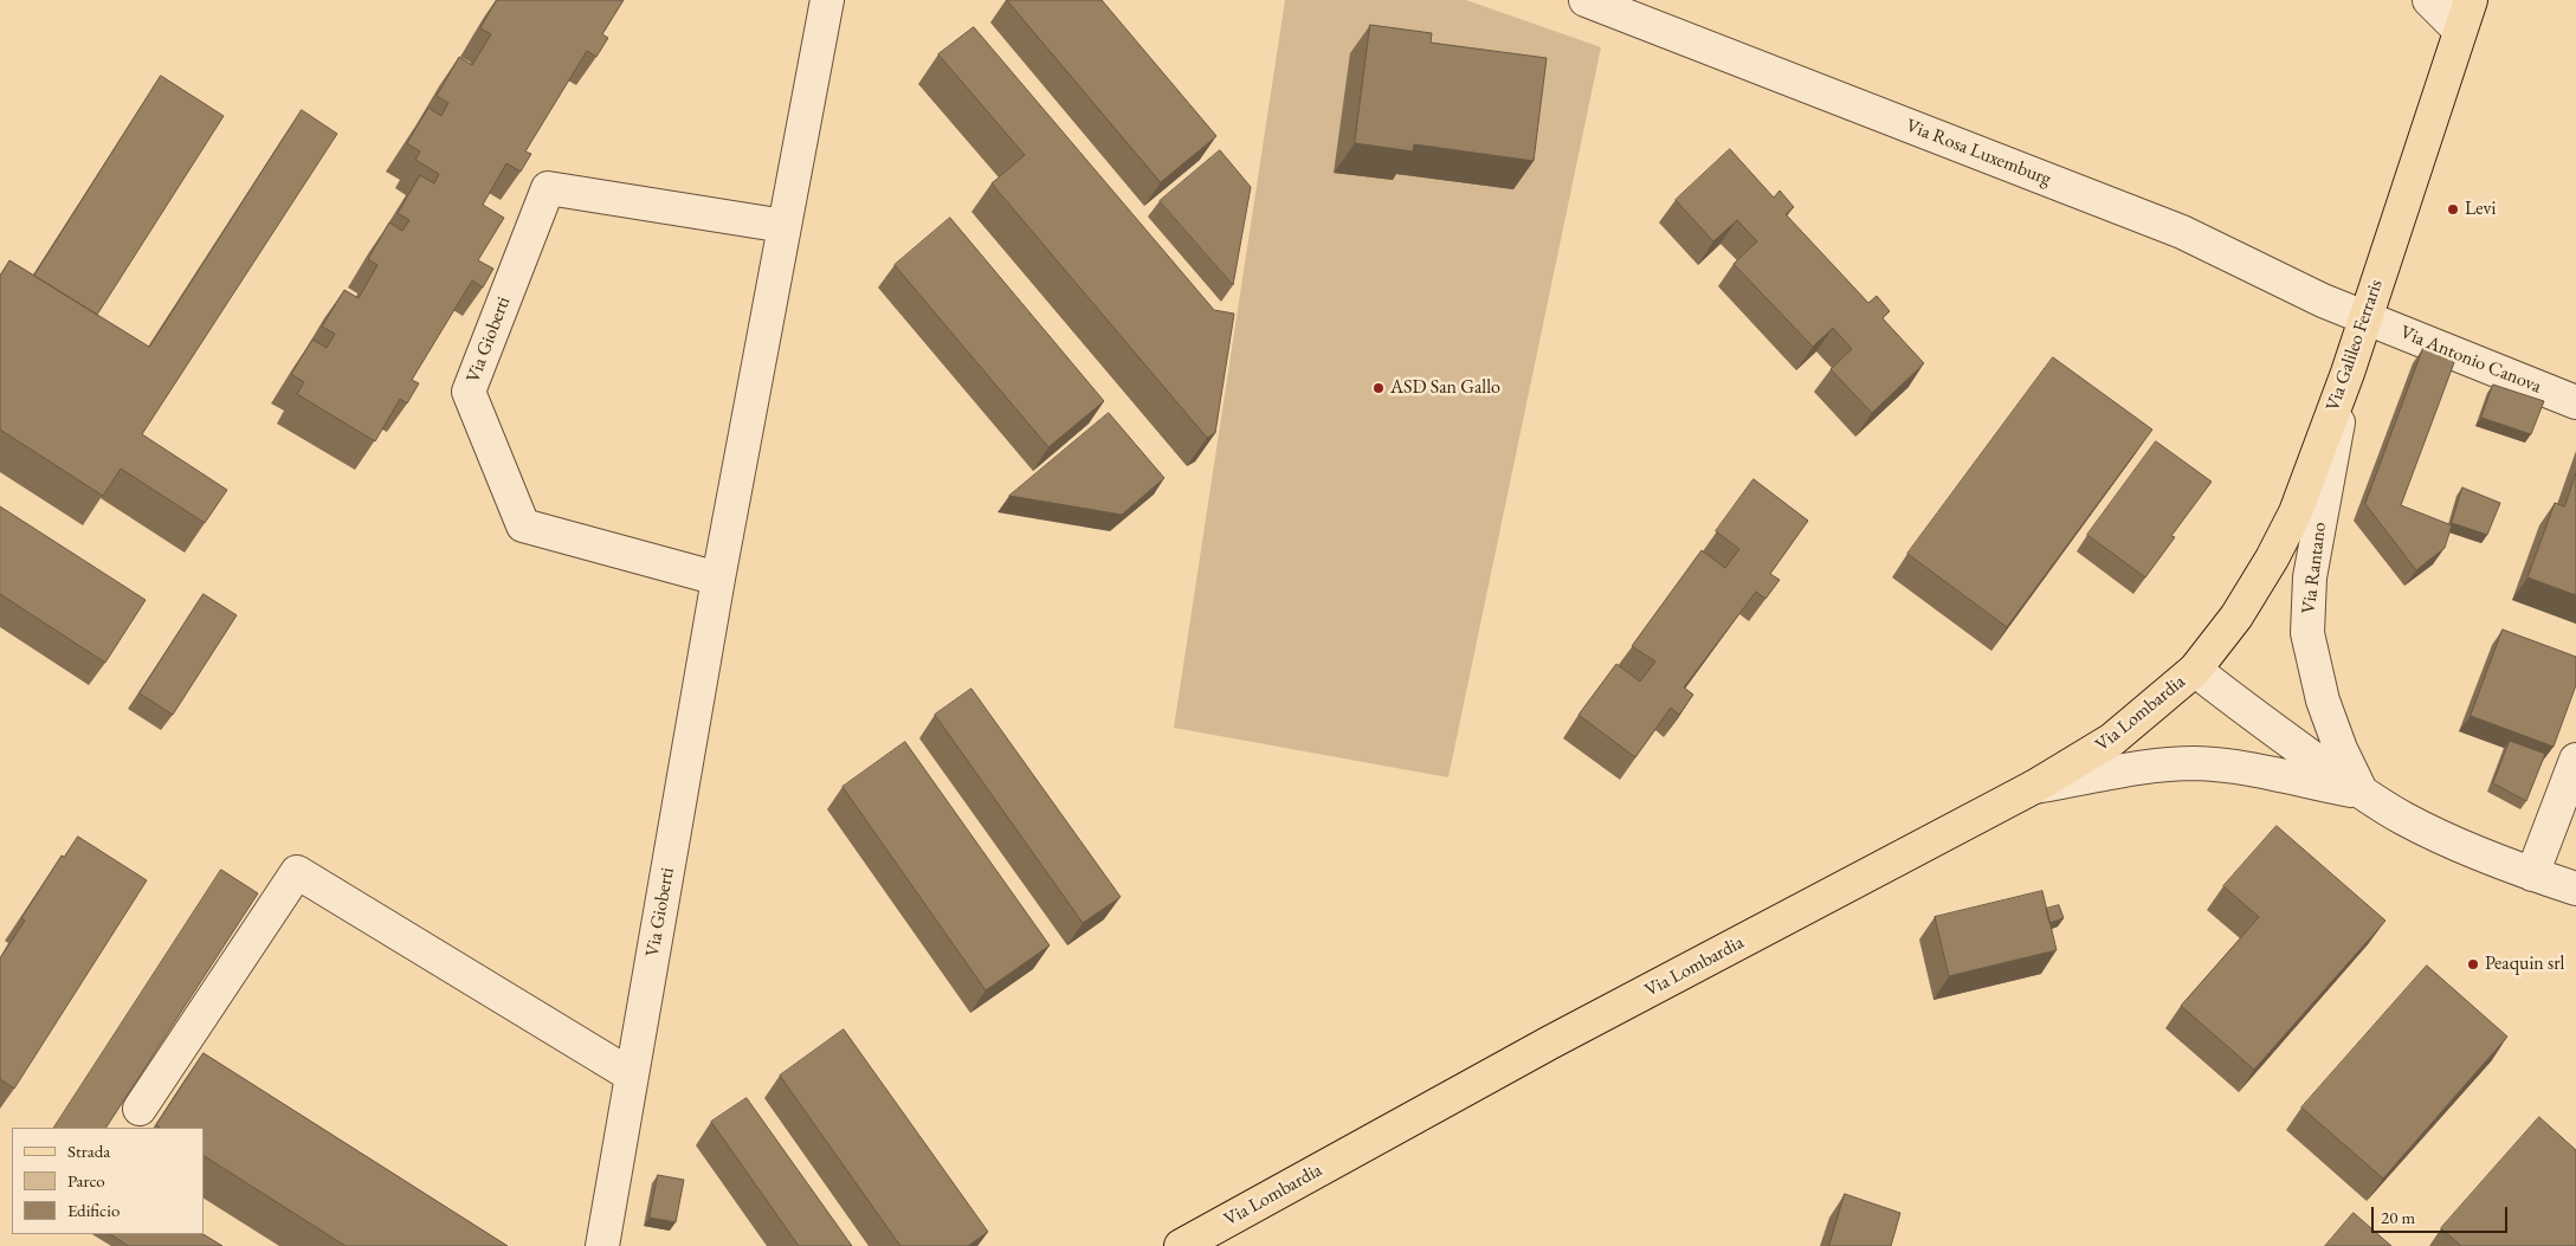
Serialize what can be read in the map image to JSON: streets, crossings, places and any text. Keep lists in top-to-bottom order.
{
  "streets": {
    "main road": ["Via Galileo Ferraris", "Via Lombardia"],
    "street": [
      "Via Rosa Luxemburg",
      "Via Gioberti",
      "Via Antonio Canova",
      "Via Rantano"
    ]
  },
  "crossings": [
    ["Via Rosa Luxemburg", "Via Galileo Ferraris"],
    ["Via Rosa Luxemburg", "Via Antonio Canova"],
    ["Via Galileo Ferraris", "Via Antonio Canova"],
    ["Via Galileo Ferraris", "Via Rantano"],
    ["Via Galileo Ferraris", "Via Lombardia"]
  ],
  "places": ["Levi", "ASD San Gallo", "Peaquin srl"],
  "legend": ["Strada", "Parco", "Edificio"],
  "scale_bar": "20 m"
}
